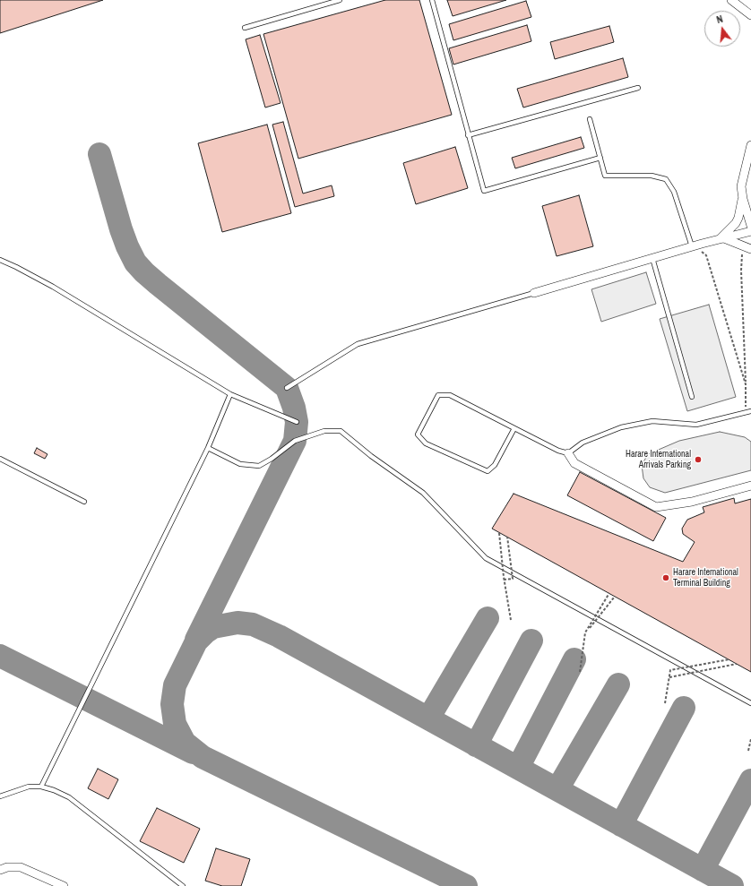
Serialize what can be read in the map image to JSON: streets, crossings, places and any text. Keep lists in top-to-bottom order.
{
  "places": ["Harare International Arrivals Parking", "Harare International Terminal Building"],
  "north": "top"
}
